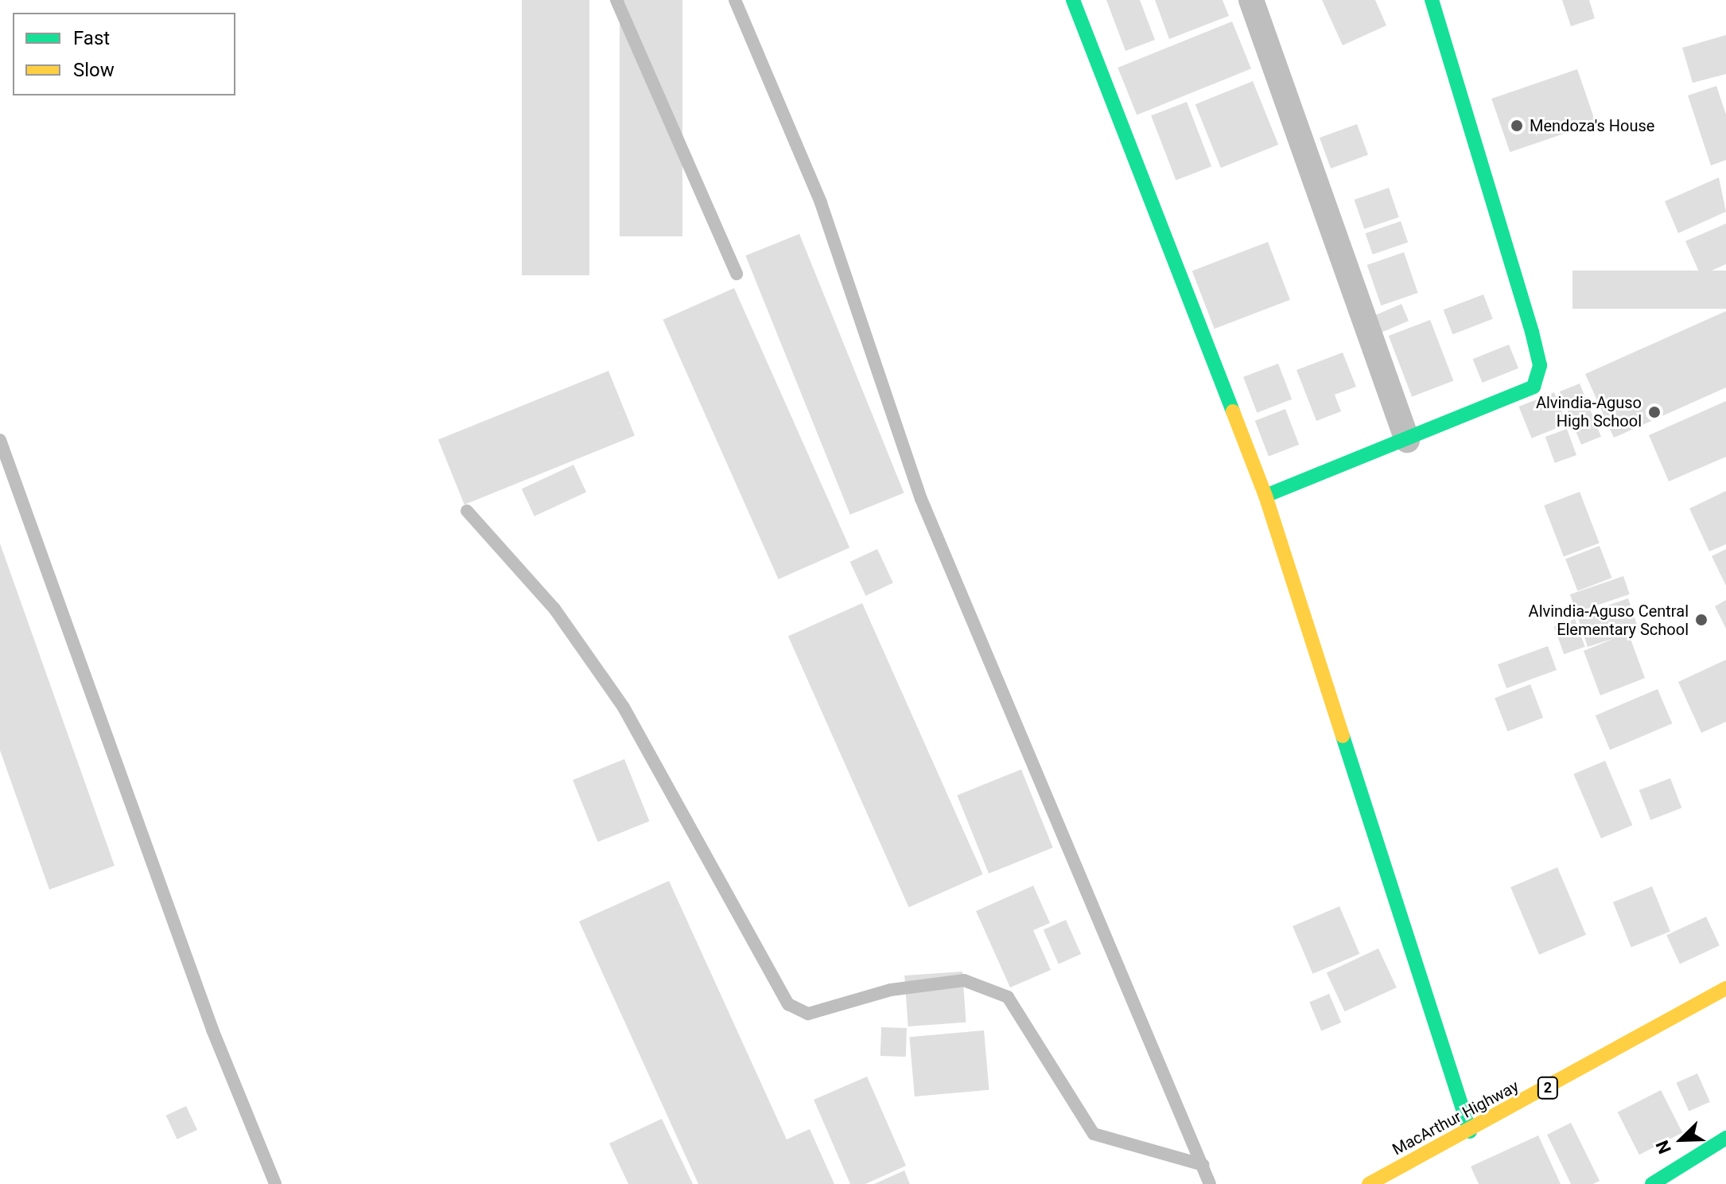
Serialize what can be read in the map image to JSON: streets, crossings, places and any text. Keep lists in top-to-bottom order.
{
  "streets": {
    "main road": ["2", "MacArthur Highway"]
  },
  "places": ["Mendoza's House", "Alvindia-Aguso High School", "Alvindia-Aguso Central Elementary School"],
  "legend": ["Fast", "Slow"],
  "north": "bottom left"
}
